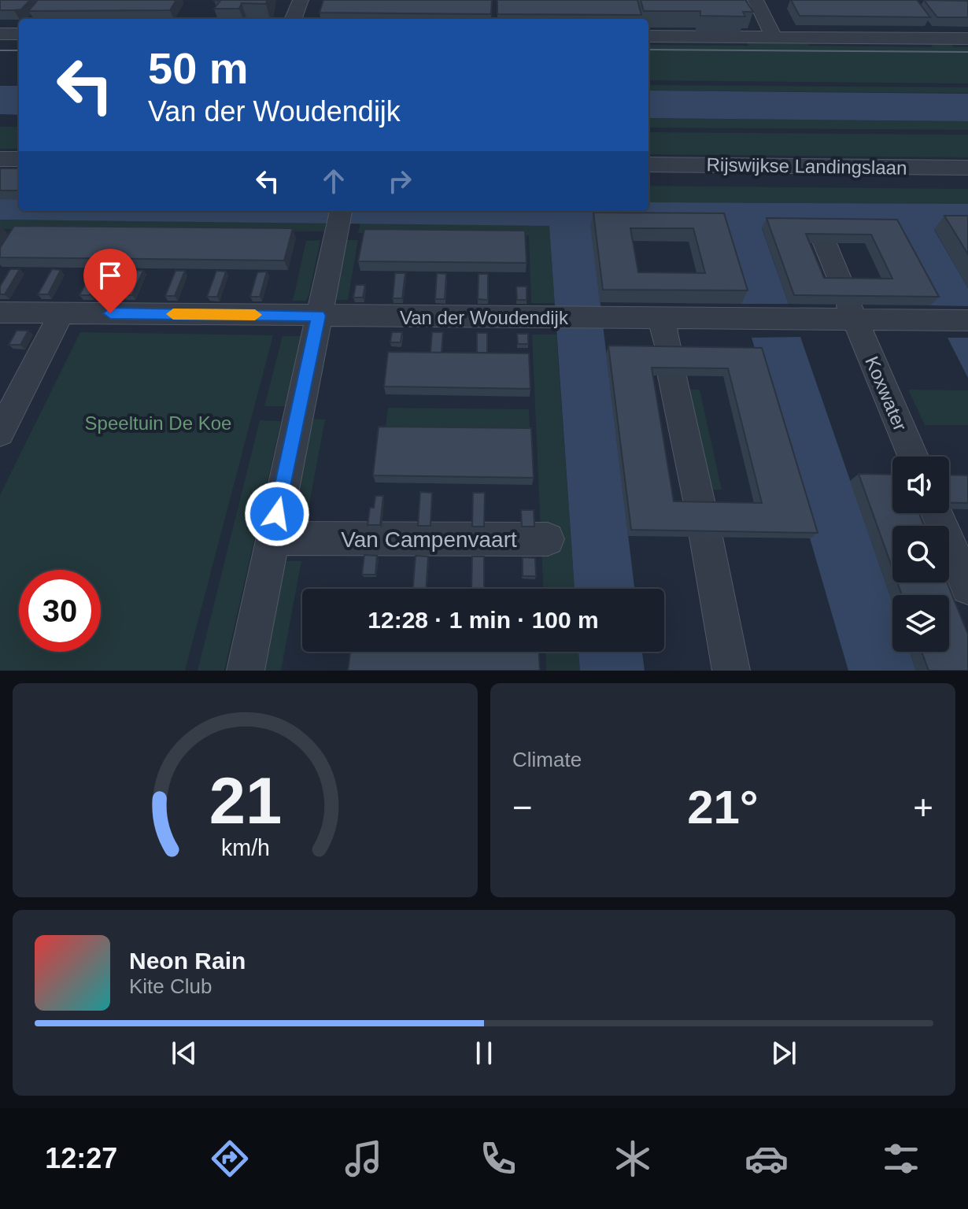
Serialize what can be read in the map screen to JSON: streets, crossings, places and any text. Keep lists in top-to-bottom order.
{
  "streets": {
    "street": [
      "Rijswijkse Landingslaan",
      "Van der Woudendijk",
      "Koxwater",
      "Van Campenvaart"
    ]
  },
  "crossings": [
    ["Van der Woudendijk", "Koxwater"]
  ],
  "parks": ["Speeltuin De Koe"],
  "page": {
    "turn": ["50 m", "Van der Woudendijk"],
    "limit": "30",
    "trip": "12:28 · 1 min · 100 m",
    "tile": "Climate",
    "heat": ["−", "21°", "+"],
    "song": ["Neon Rain", "Kite Club"],
    "tabs": "12:27",
    "gauge": ["21", "km/h"]
  }
}
